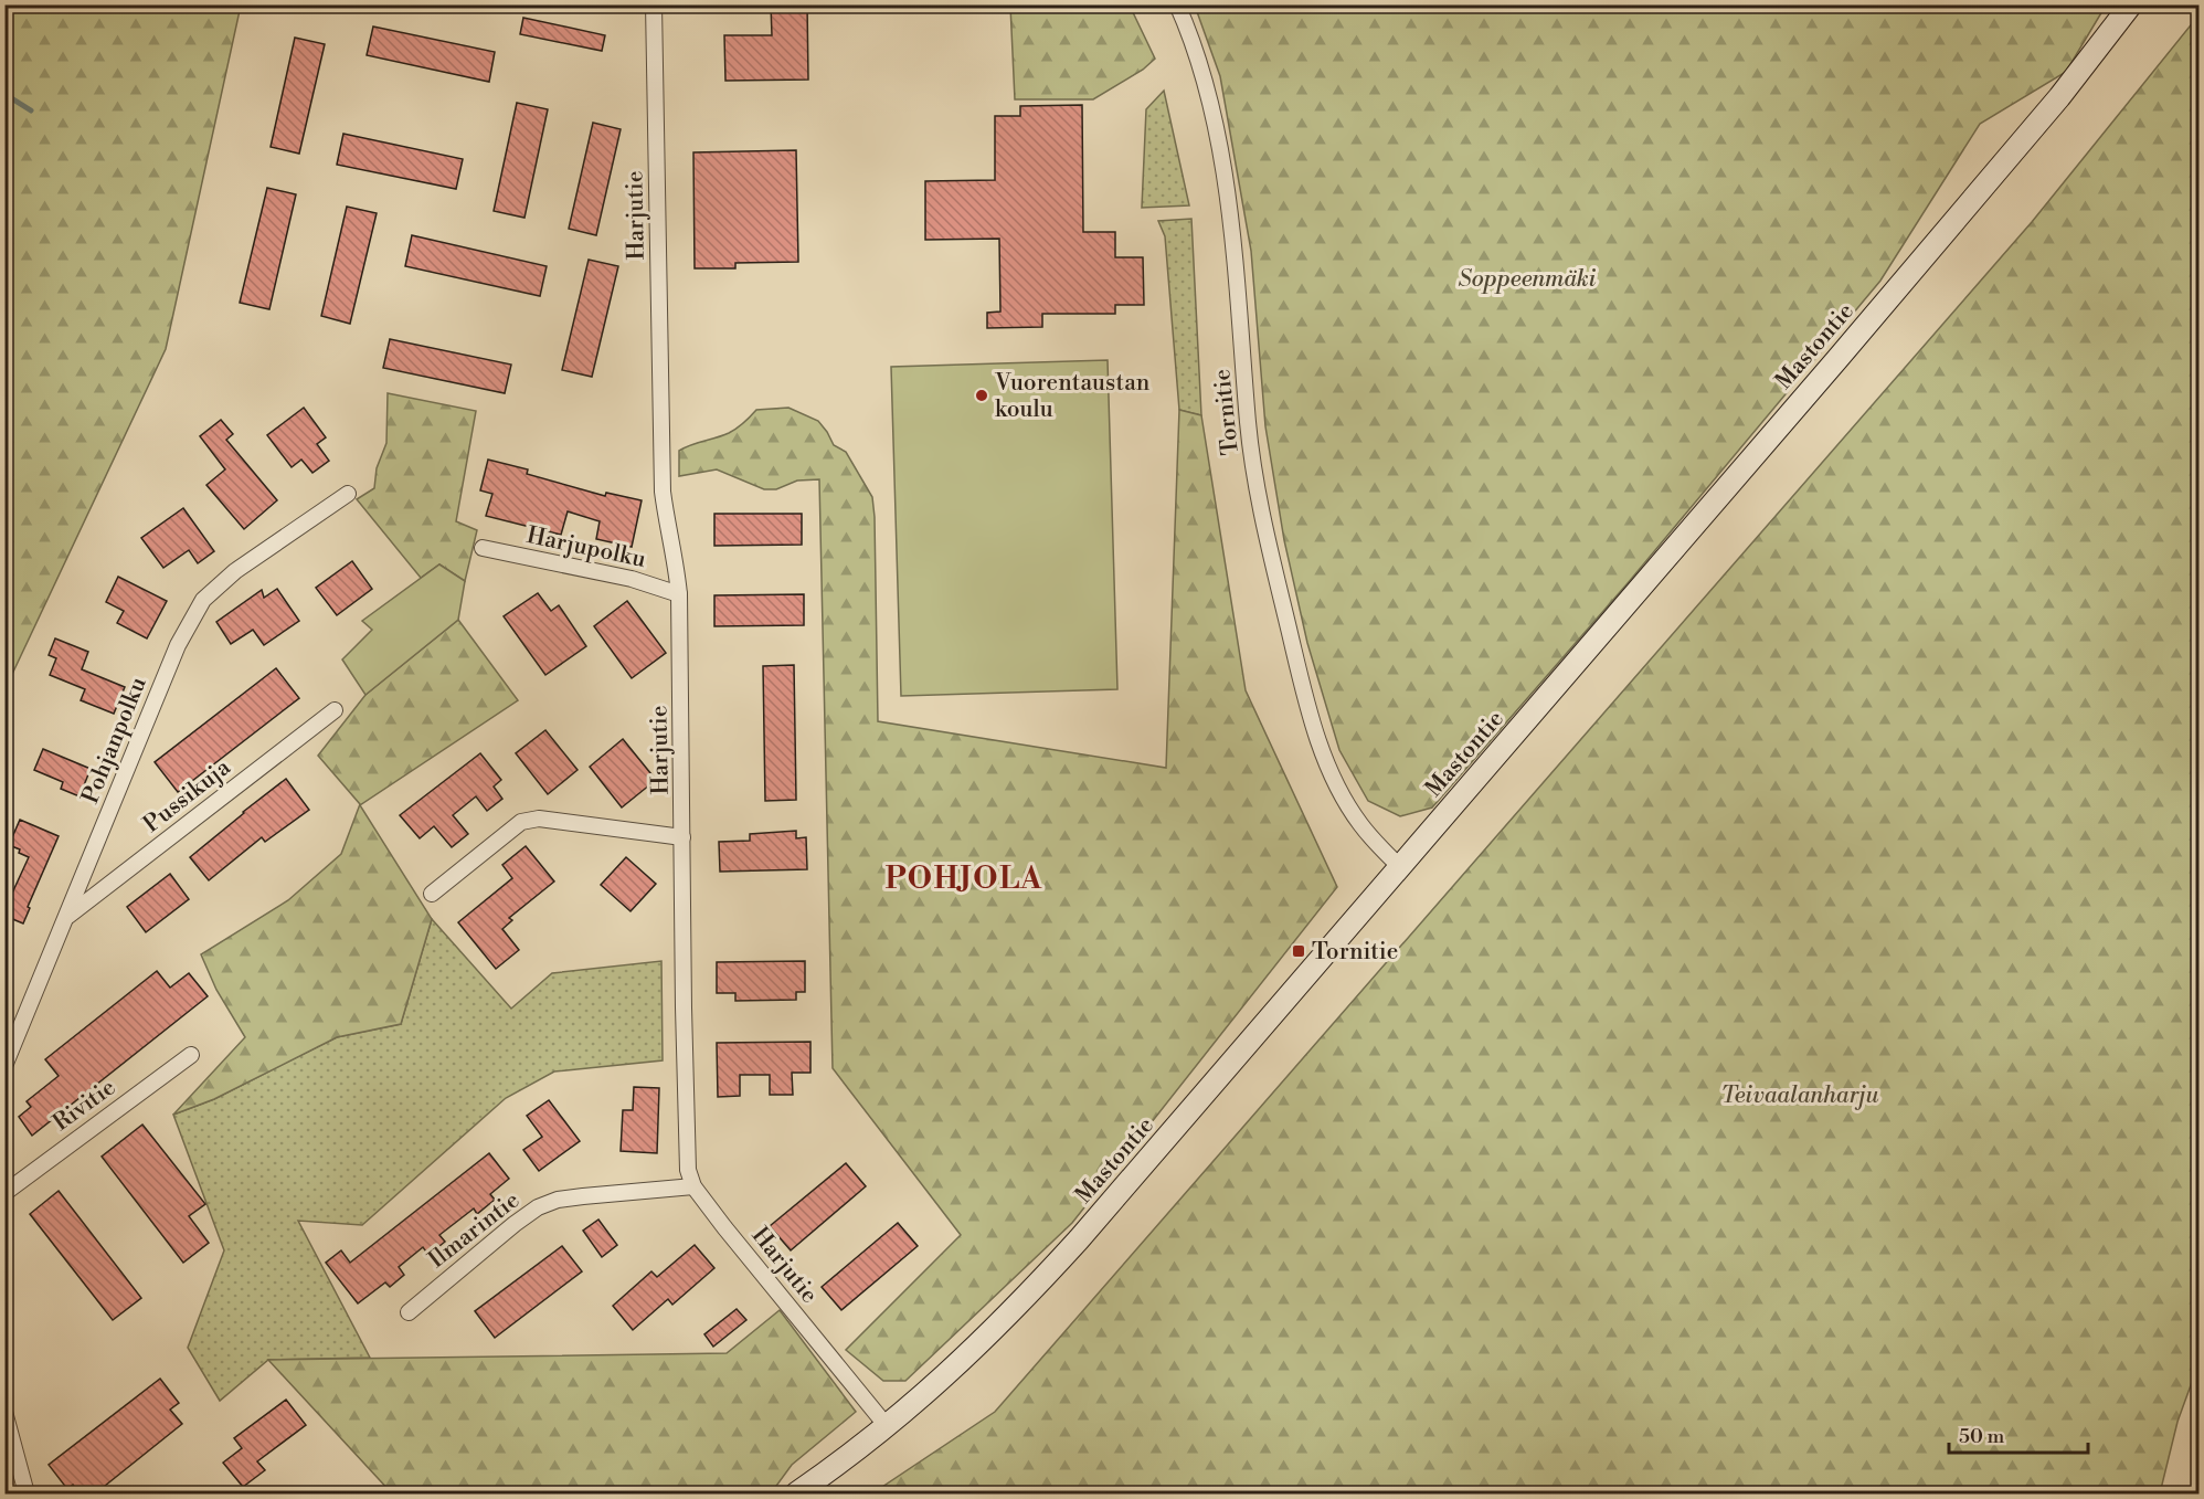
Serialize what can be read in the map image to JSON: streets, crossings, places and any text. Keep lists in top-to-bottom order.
{
  "streets": {
    "main road": ["Mastontie"],
    "street": [
      "Harjutie",
      "Tornitie",
      "Harjupolku",
      "Pohjanpolku",
      "Pussikuja",
      "Rivitie",
      "Ilmarintie"
    ]
  },
  "crossings": [
    ["Harjutie", "Mastontie"],
    ["Harjutie", "Harjupolku"],
    ["Harjutie", "Ilmarintie"],
    ["Mastontie", "Tornitie"],
    ["Pohjanpolku", "Pussikuja"]
  ],
  "districts": ["POHJOLA"],
  "parks": ["Soppeenmäki", "Teivaalanharju"],
  "places": {
    "other": ["Vuorentaustan koulu"],
    "transit": ["Tornitie"]
  },
  "scale_bar": "50 m"
}
